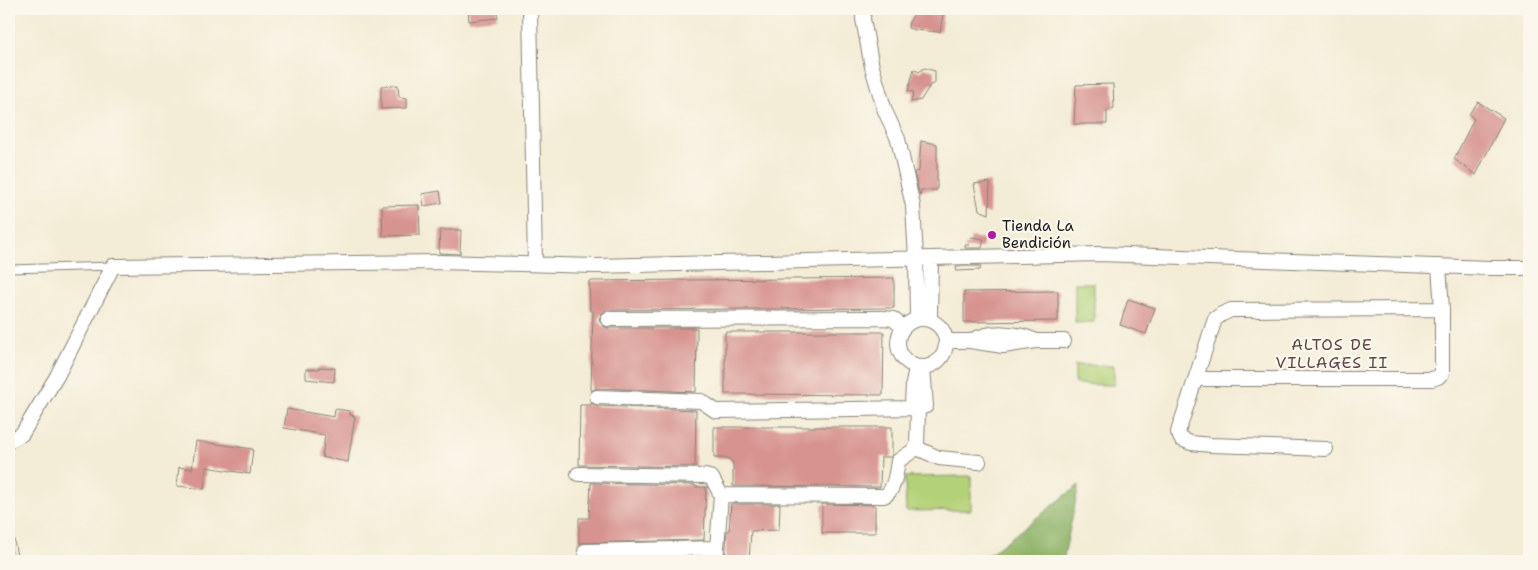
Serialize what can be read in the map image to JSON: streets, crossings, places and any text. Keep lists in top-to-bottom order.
{
  "districts": ["ALTOS DE VILLAGES II"],
  "places": ["Tienda La Bendición"]
}
